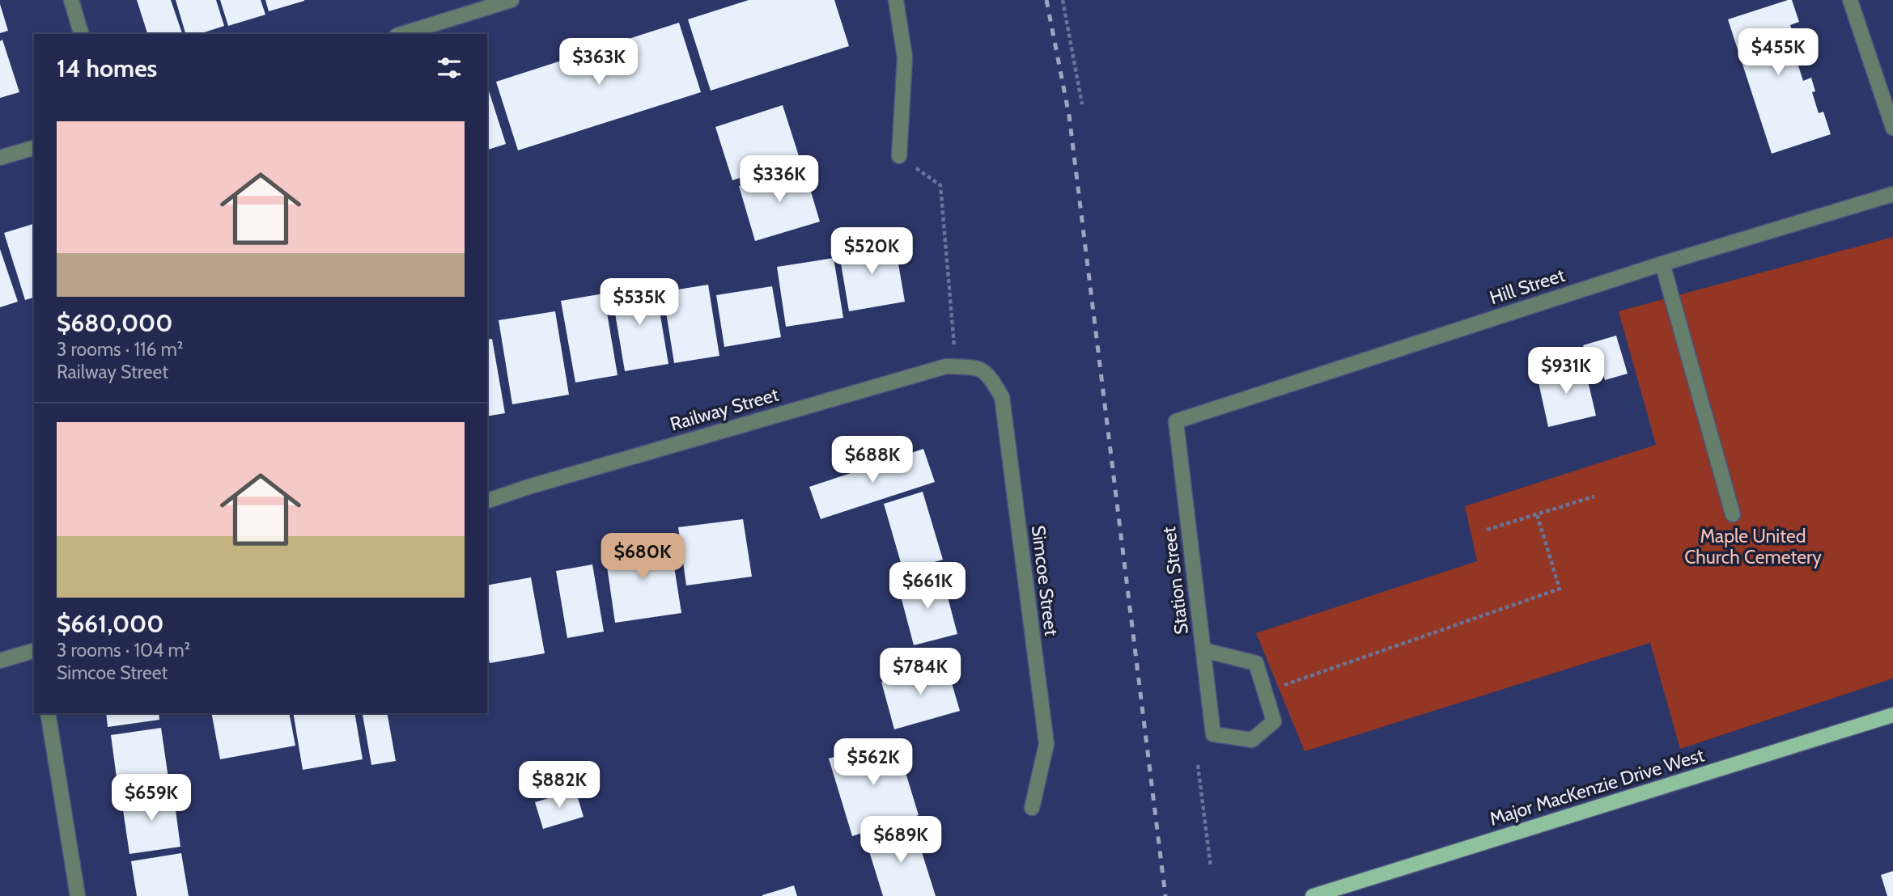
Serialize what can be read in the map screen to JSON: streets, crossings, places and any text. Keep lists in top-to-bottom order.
{
  "streets": {
    "main road": ["Major MacKenzie Drive West"],
    "street": [
      "Hill Street",
      "Railway Street",
      "Simcoe Street",
      "Station Street"
    ]
  },
  "crossings": [
    ["Hill Street", "Station Street"],
    ["Railway Street", "Simcoe Street"]
  ],
  "parks": ["Maple United Church Cemetery"],
  "page": {
    "price": [
      "$455K",
      "$363K",
      "$336K",
      "$520K",
      "$535K",
      "$931K",
      "$688K",
      "$680K",
      "$661K",
      "$784K",
      "$562K",
      "$882K",
      "$659K",
      "$689K"
    ],
    "heading": "14 homes",
    "list": [
      {
        "name": "$680,000",
        "note": "3 rooms · 116 m² · Railway Street"
      },
      {
        "name": "$661,000",
        "note": "3 rooms · 104 m² · Simcoe Street"
      }
    ]
  }
}
